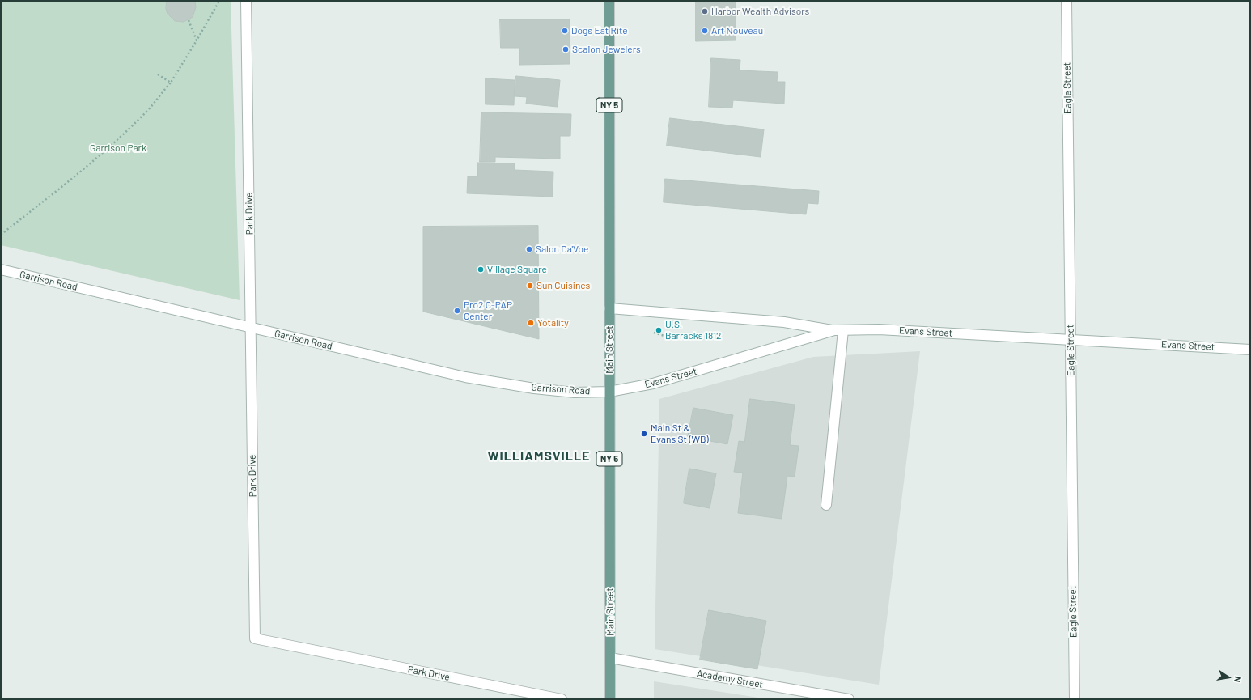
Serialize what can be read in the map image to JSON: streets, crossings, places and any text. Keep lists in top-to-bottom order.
{
  "streets": {
    "main road": ["NY 5", "Main Street"],
    "street": [
      "Eagle Street",
      "Park Drive",
      "Garrison Road",
      "Evans Street",
      "Academy Street"
    ]
  },
  "crossings": [
    ["Eagle Street", "Evans Street"],
    ["Park Drive", "Garrison Road"],
    ["Garrison Road", "Evans Street"],
    ["Garrison Road", "Main Street"],
    ["Evans Street", "Main Street"],
    ["Main Street", "Academy Street"]
  ],
  "districts": ["WILLIAMSVILLE"],
  "parks": ["Garrison Park"],
  "places": [
    "Harbor Wealth Advisors",
    "Dogs Eat Rite",
    "Art Nouveau",
    "Scalon Jewelers",
    "Salon Da'Voe",
    "Village Square",
    "Sun Cuisines",
    "Pro2 C-PAP Center",
    "Yotality",
    "U.S. Barracks 1812",
    "Main St & Evans St (WB)"
  ],
  "north": "right"
}
